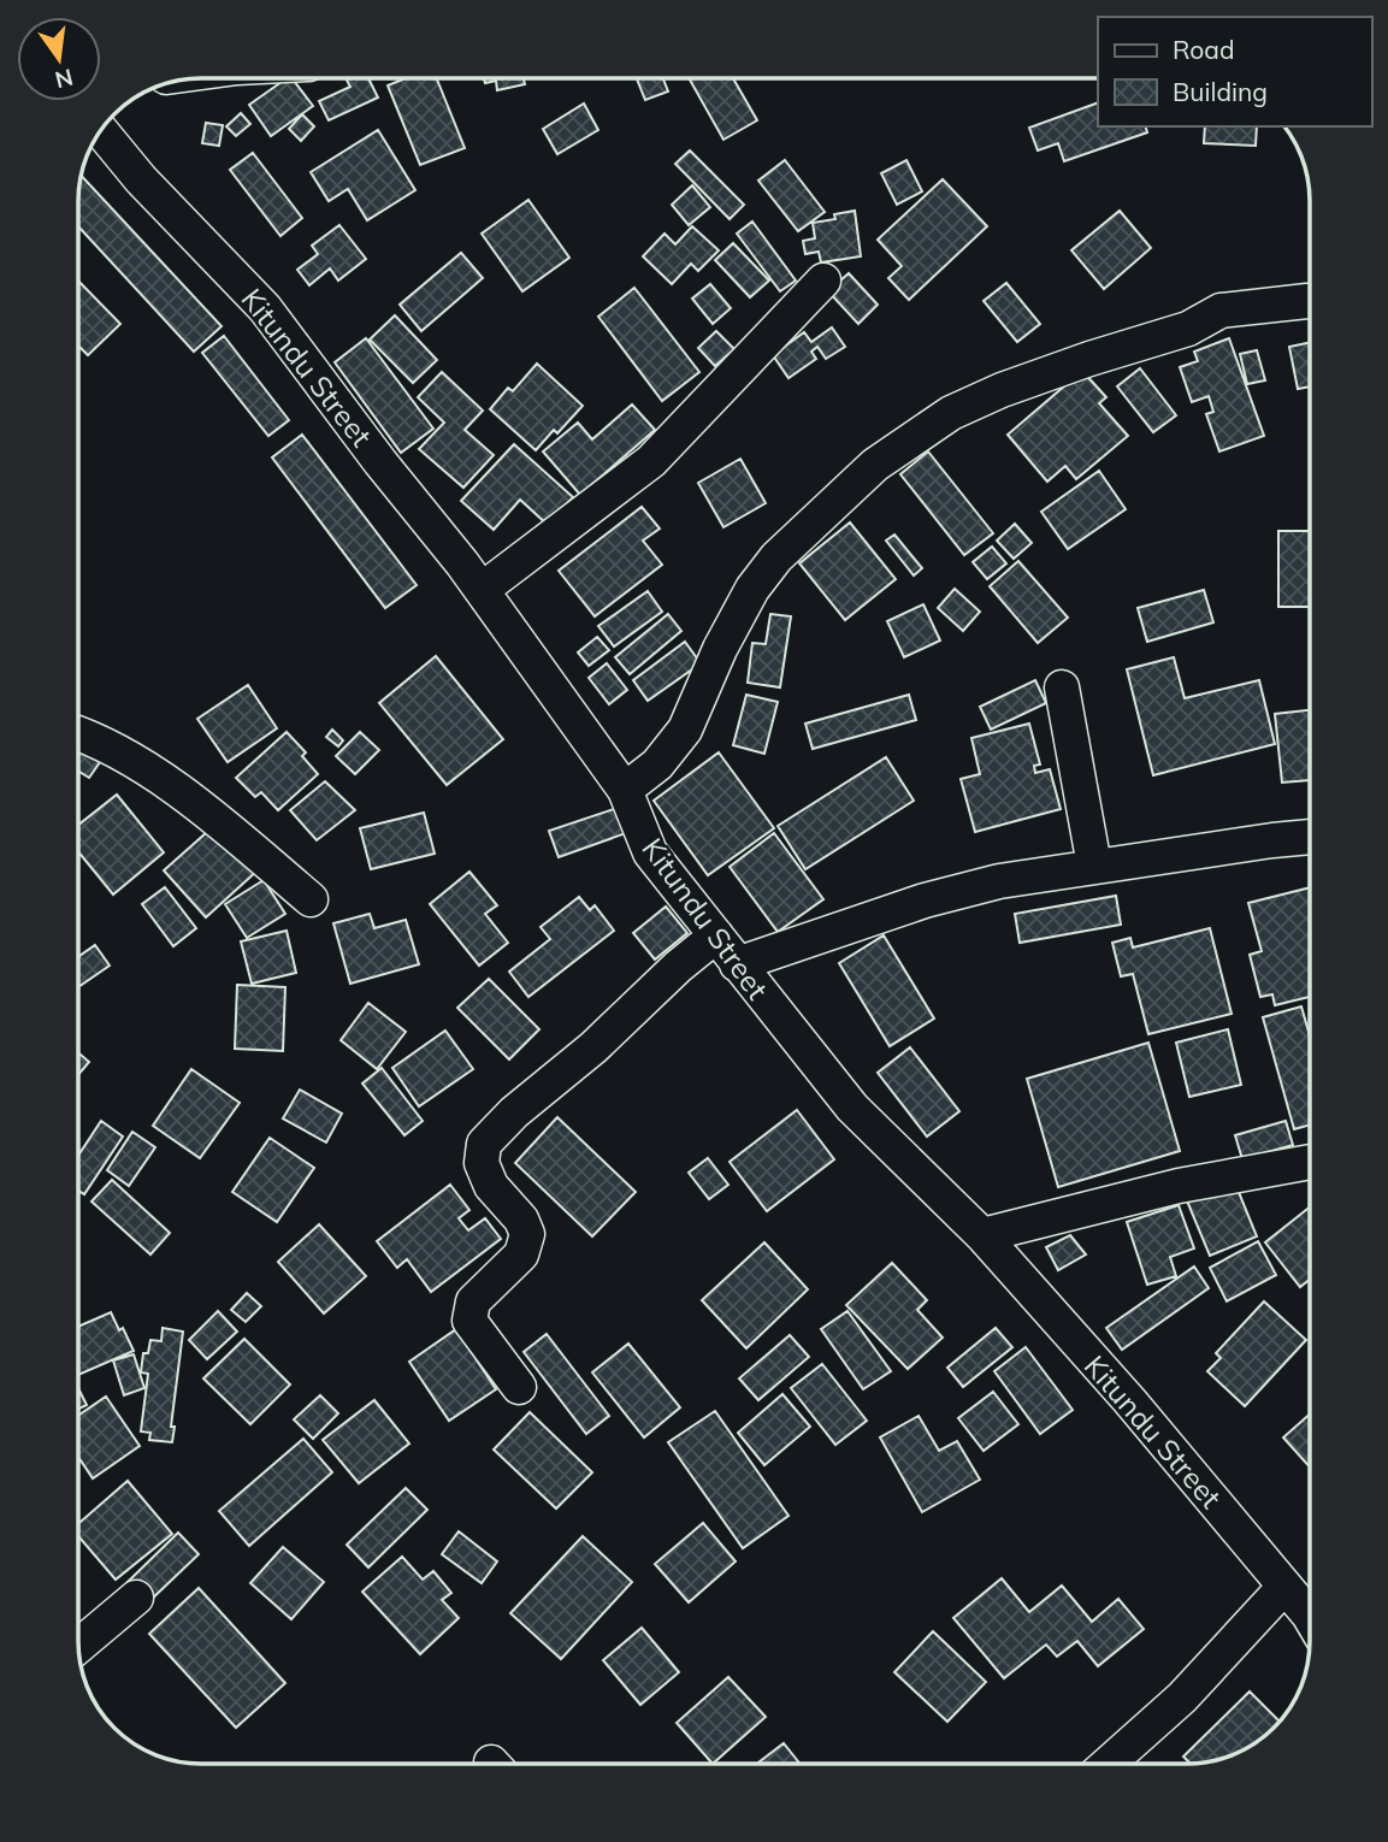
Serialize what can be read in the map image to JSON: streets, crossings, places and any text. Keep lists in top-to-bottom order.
{
  "streets": {
    "street": ["Kitundu Street"]
  },
  "legend": ["Road", "Building"],
  "north": "bottom"
}
